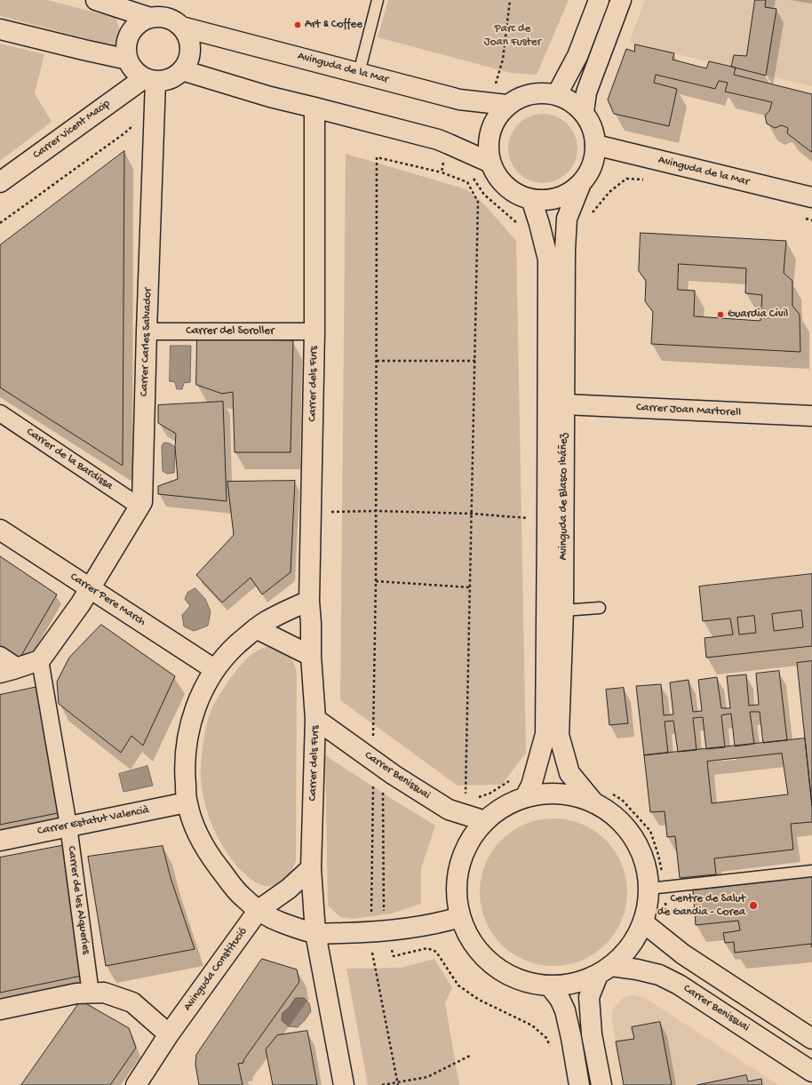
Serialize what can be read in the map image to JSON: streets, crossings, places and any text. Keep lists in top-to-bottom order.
{
  "streets": {
    "street": [
      "Avinguda de la Mar",
      "Carrer Vicent Macip",
      "Carrer del Soroller",
      "Carrer Carles Salvador",
      "Carrer dels Furs",
      "Carrer Joan Martorell",
      "Carrer de la Bardissa",
      "Avinguda de Blasco Ibáñez",
      "Carrer Pere March",
      "Carrer Benissuai",
      "Carrer Estatut Valencià",
      "Carrer de les Alqueries",
      "Avinguda Constitució"
    ]
  },
  "crossings": [
    ["Avinguda de la Mar", "Carrer Vicent Macip"],
    ["Avinguda de la Mar", "Carrer Carles Salvador"],
    ["Avinguda de la Mar", "Avinguda de Blasco Ibáñez"],
    ["Carrer Vicent Macip", "Carrer Carles Salvador"],
    ["Carrer del Soroller", "Carrer Carles Salvador"],
    ["Carrer del Soroller", "Carrer dels Furs"],
    ["Carrer Carles Salvador", "Carrer de la Bardissa"],
    ["Carrer Carles Salvador", "Carrer Pere March"],
    ["Carrer Carles Salvador", "Carrer de les Alqueries"],
    ["Carrer dels Furs", "Carrer Benissuai"],
    ["Carrer dels Furs", "Avinguda Constitució"],
    ["Carrer Joan Martorell", "Avinguda de Blasco Ibáñez"],
    ["Carrer Estatut Valencià", "Carrer de les Alqueries"]
  ],
  "parks": ["Parc de Joan Fuster"],
  "places": ["Art & Coffee", "Guardia Civil", "Centre de Salut de Gandia - Corea"]
}
